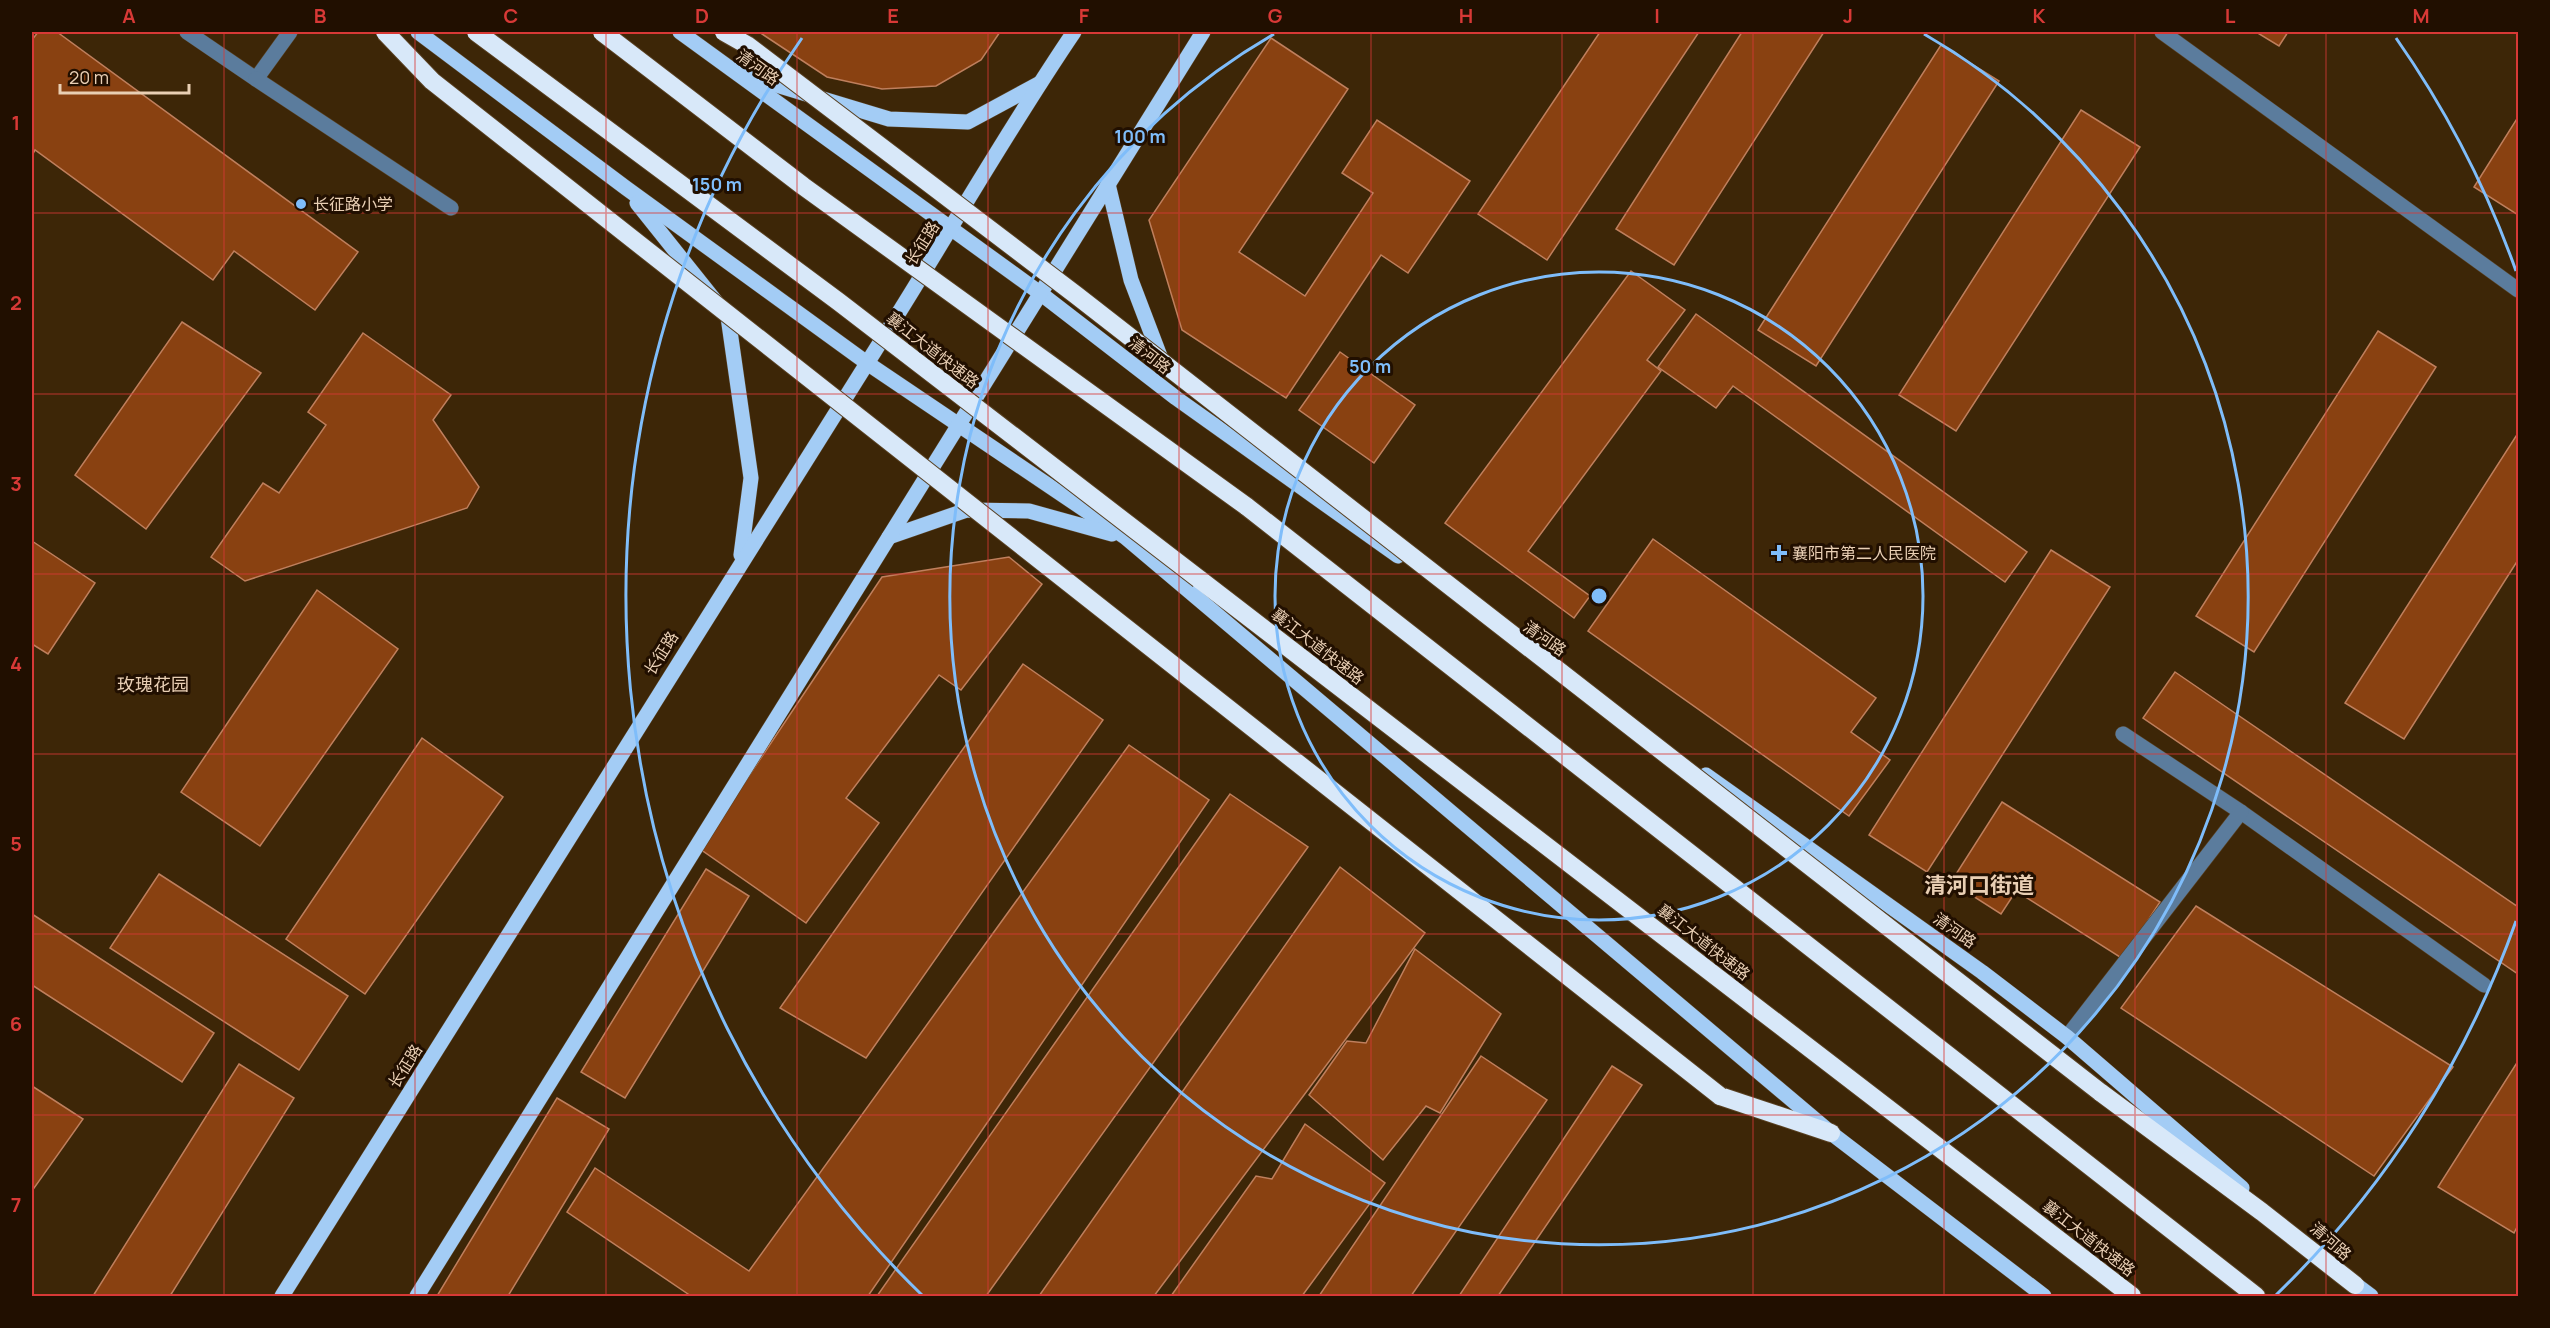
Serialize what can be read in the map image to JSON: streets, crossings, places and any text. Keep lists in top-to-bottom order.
{
  "streets": {
    "highway": ["襄江大道快速路"],
    "main road": ["清河路", "长征路"]
  },
  "crossings": [
    ["清河路", "长征路"]
  ],
  "districts": ["玫瑰花园", "清河口街道"],
  "places": {
    "other": ["长征路小学"],
    "health": ["襄阳市第二人民医院"]
  },
  "scale_bar": "20 m",
  "grid": {
    "columns": [
      "A",
      "B",
      "C",
      "D",
      "E",
      "F",
      "G",
      "H",
      "I",
      "J",
      "K",
      "L",
      "M"
    ],
    "rows": [
      "1",
      "2",
      "3",
      "4",
      "5",
      "6",
      "7"
    ]
  },
  "rings": ["100 m", "150 m", "50 m"]
}
